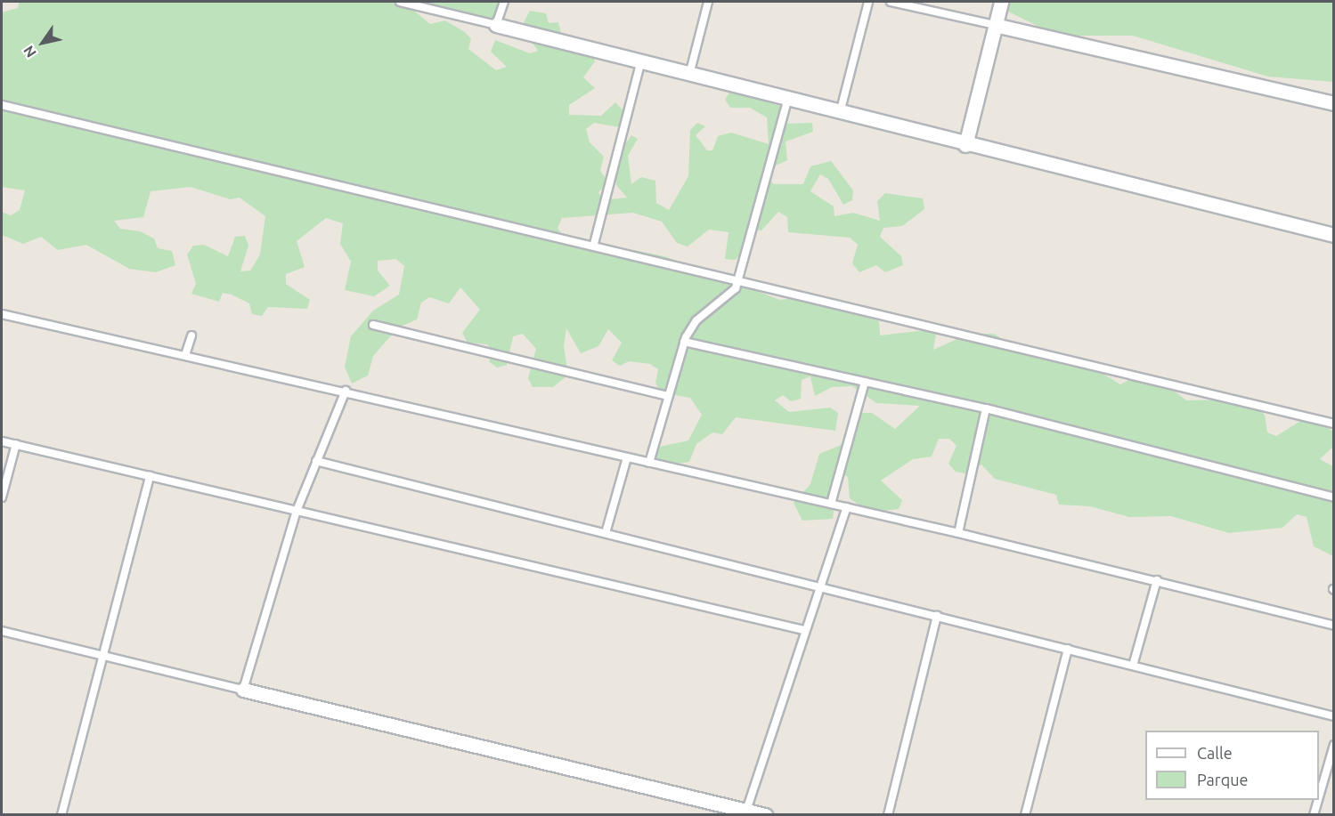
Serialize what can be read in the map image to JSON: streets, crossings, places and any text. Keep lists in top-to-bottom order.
{
  "legend": ["Calle", "Parque"],
  "north": "bottom left"
}
